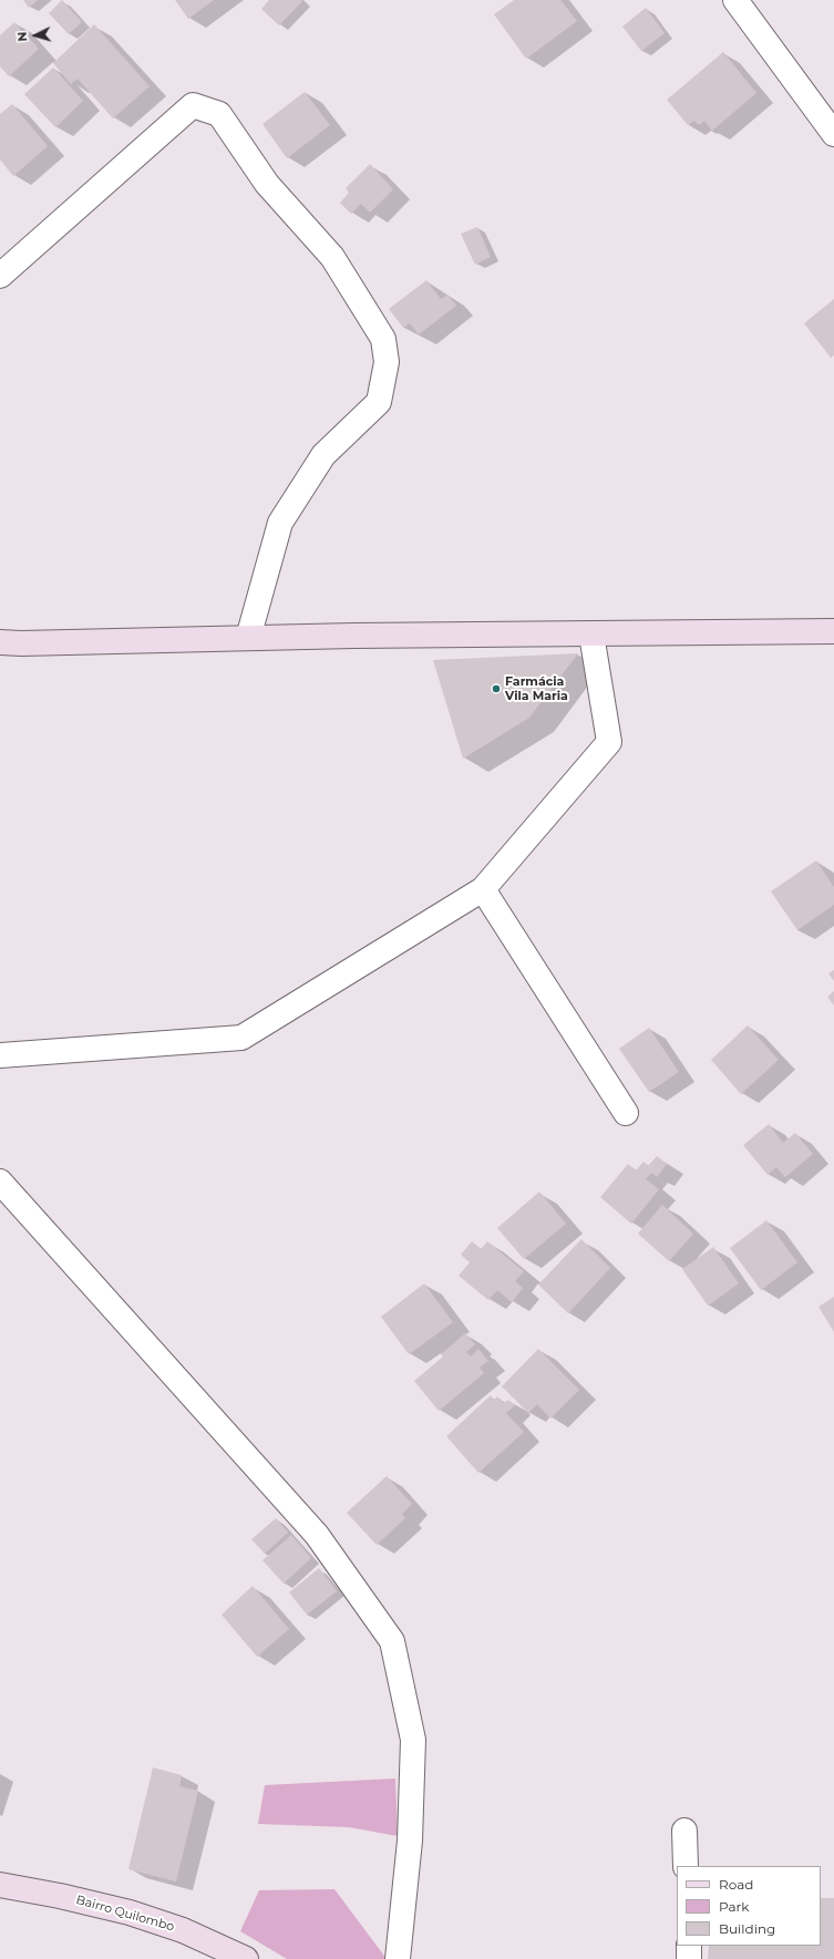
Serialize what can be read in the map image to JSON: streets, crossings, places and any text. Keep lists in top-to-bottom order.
{
  "streets": {
    "street": ["Bairro Quilombo"]
  },
  "places": ["Farmácia Vila Maria"],
  "legend": ["Road", "Park", "Building"],
  "north": "left"
}
